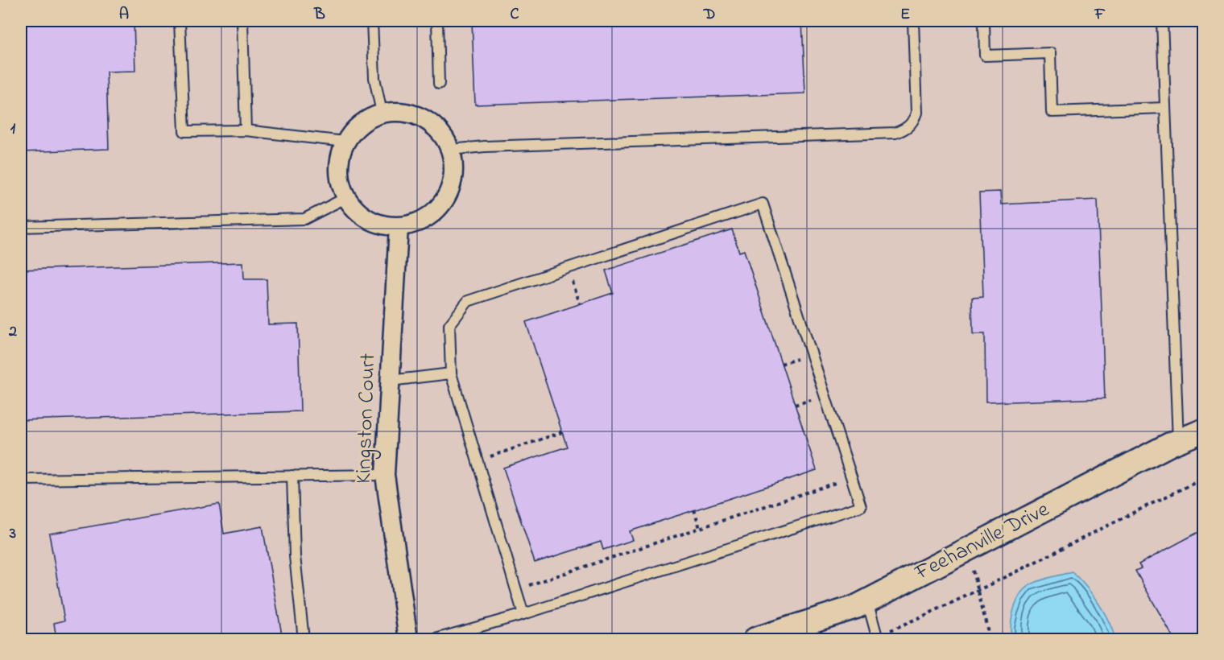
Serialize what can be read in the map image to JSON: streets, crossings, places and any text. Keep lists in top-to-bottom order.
{
  "streets": {
    "street": ["Kingston Court", "Feehanville Drive"]
  },
  "grid": {
    "columns": [
      "A",
      "B",
      "C",
      "D",
      "E",
      "F"
    ],
    "rows": ["1", "2", "3"]
  }
}
